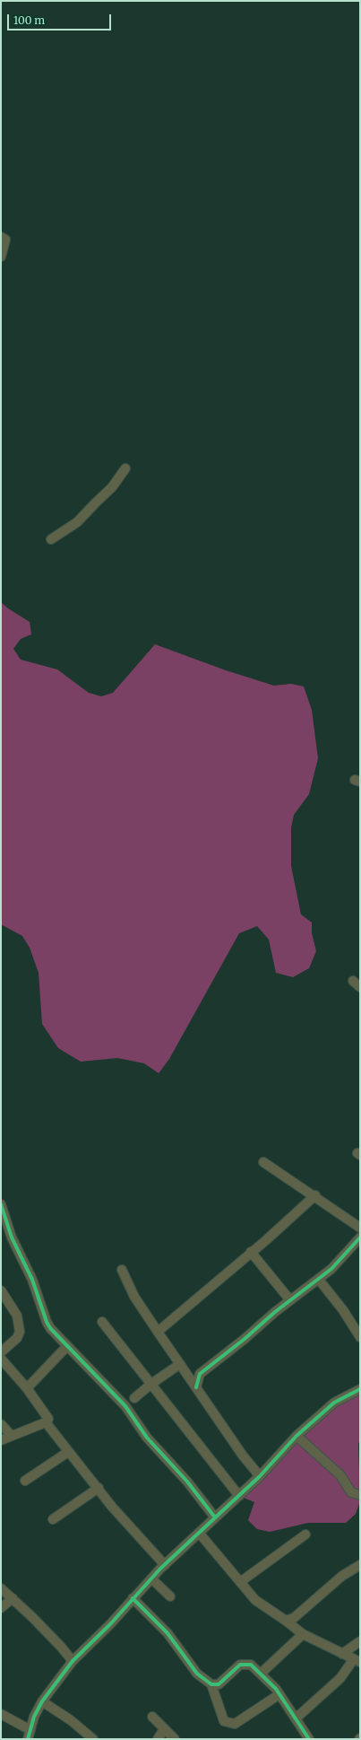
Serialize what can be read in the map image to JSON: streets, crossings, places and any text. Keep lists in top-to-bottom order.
{
  "scale_bar": "100 m"
}
